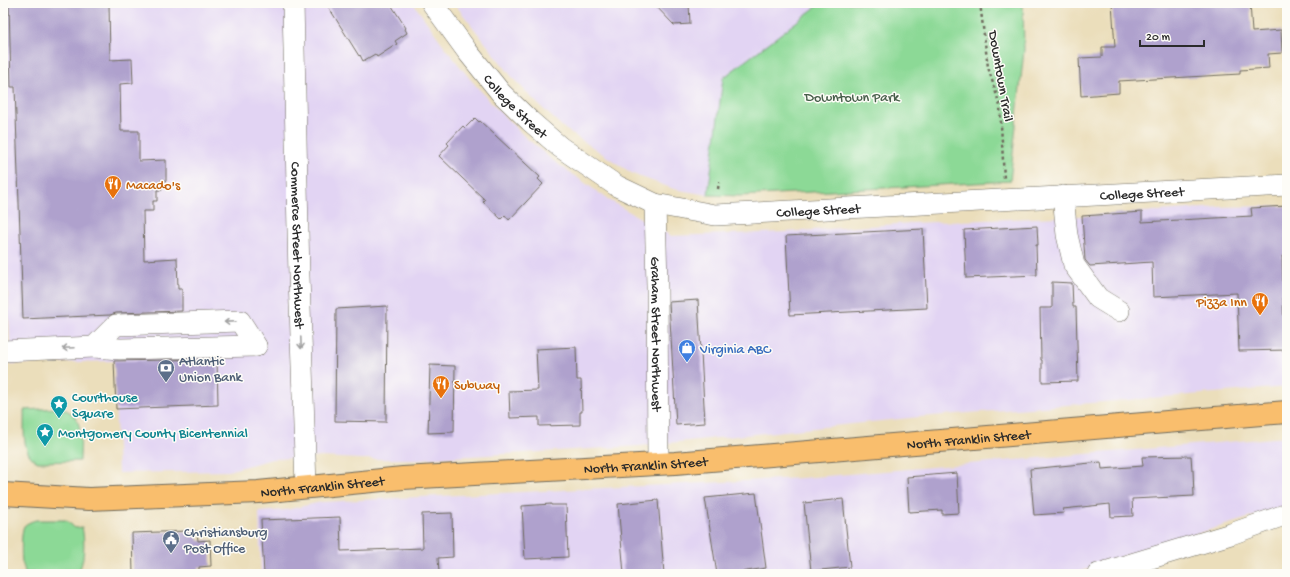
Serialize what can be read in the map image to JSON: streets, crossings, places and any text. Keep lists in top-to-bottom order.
{
  "streets": {
    "main road": ["North Franklin Street"],
    "street": ["College Street", "Commerce Street Northwest", "Graham Street Northwest"],
    "path": ["Downtown Trail"]
  },
  "crossings": [
    ["Downtown Trail", "College Street"],
    ["College Street", "Graham Street Northwest"],
    ["Commerce Street Northwest", "North Franklin Street"],
    ["Graham Street Northwest", "North Franklin Street"]
  ],
  "one_way": ["Commerce Street Northwest"],
  "parks": ["Downtown Park"],
  "places": {
    "restaurant": ["Macado's", "Pizza Inn", "Subway"],
    "shop": ["Virginia ABC"],
    "bank": ["Atlantic Union Bank"],
    "place": ["Courthouse Square", "Montgomery County Bicentennial"],
    "public building": ["Christiansburg Post Office"]
  },
  "scale_bar": "20 m"
}
